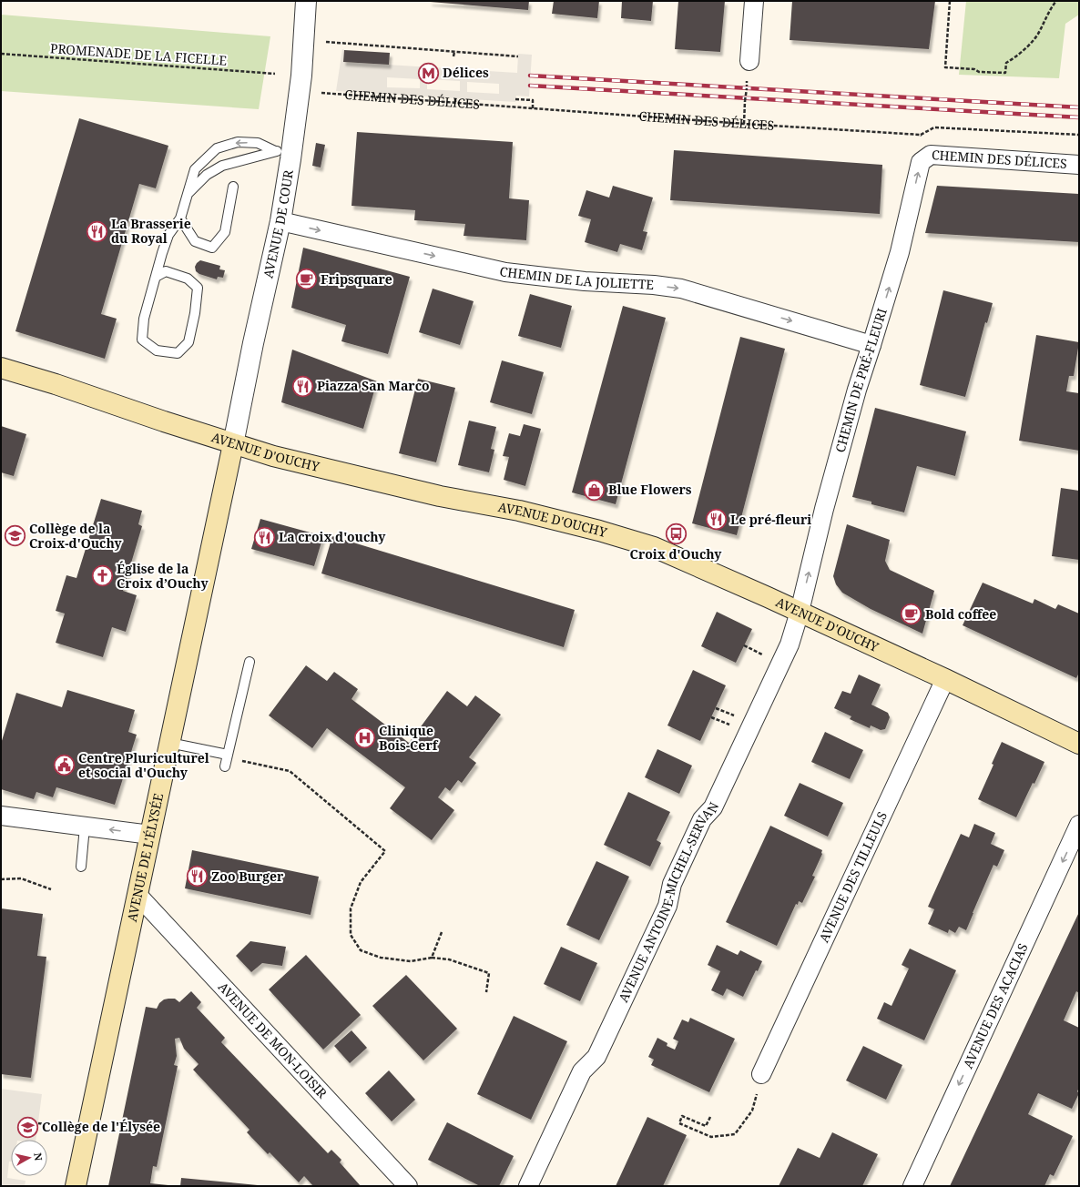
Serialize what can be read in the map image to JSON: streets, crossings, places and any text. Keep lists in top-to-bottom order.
{
  "streets": {
    "main road": ["AVENUE D'OUCHY", "AVENUE DE L'ÉLYSÉE"],
    "street": [
      "CHEMIN DES DÉLICES",
      "AVENUE DE COUR",
      "CHEMIN DE LA JOLIETTE",
      "CHEMIN DE PRÉ-FLEURI",
      "AVENUE DES TILLEULS",
      "AVENUE ANTOINE-MICHEL-SERVAN",
      "AVENUE DES ACACIAS",
      "AVENUE DE MON-LOISIR"
    ],
    "path": ["PROMENADE DE LA FICELLE"]
  },
  "crossings": [
    ["CHEMIN DES DÉLICES", "CHEMIN DE PRÉ-FLEURI"],
    ["AVENUE DE COUR", "CHEMIN DE LA JOLIETTE"],
    ["AVENUE DE COUR", "AVENUE D'OUCHY"],
    ["AVENUE DE COUR", "AVENUE DE L'ÉLYSÉE"],
    ["CHEMIN DE LA JOLIETTE", "CHEMIN DE PRÉ-FLEURI"],
    ["CHEMIN DE PRÉ-FLEURI", "AVENUE D'OUCHY"],
    ["CHEMIN DE PRÉ-FLEURI", "AVENUE ANTOINE-MICHEL-SERVAN"],
    ["AVENUE D'OUCHY", "AVENUE DE L'ÉLYSÉE"],
    ["AVENUE D'OUCHY", "AVENUE DES TILLEULS"],
    ["AVENUE D'OUCHY", "AVENUE ANTOINE-MICHEL-SERVAN"],
    ["AVENUE DE L'ÉLYSÉE", "AVENUE DE MON-LOISIR"]
  ],
  "one_way": ["CHEMIN DE LA JOLIETTE", "CHEMIN DE PRÉ-FLEURI", "AVENUE DES ACACIAS"],
  "places": {
    "metro station": ["Délices"],
    "restaurant": [
      "La Brasserie du Royal",
      "Piazza San Marco",
      "Le pré-fleuri",
      "La croix d'ouchy",
      "Zoo Burger"
    ],
    "cafe": ["Fripsquare", "Bold coffee"],
    "shop": ["Blue Flowers"],
    "bus stop": ["Croix d'Ouchy"],
    "school or university": ["Collège de la Croix-d'Ouchy", "Collège de l'Élysée"],
    "church": ["Église de la Croix d’Ouchy"],
    "hospital": ["Clinique Bois-Cerf"],
    "public building": ["Centre Pluriculturel et social d'Ouchy"]
  },
  "north": "right"
}
